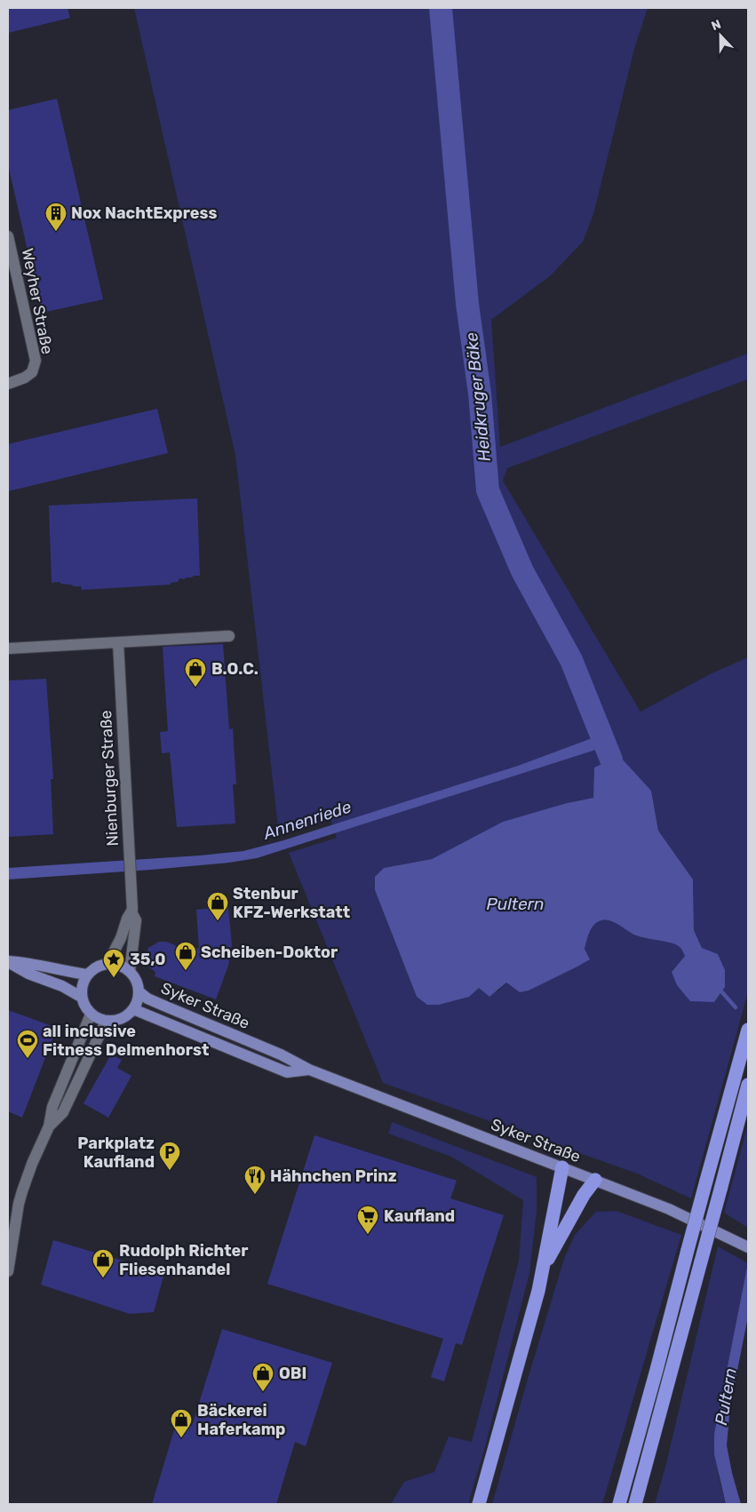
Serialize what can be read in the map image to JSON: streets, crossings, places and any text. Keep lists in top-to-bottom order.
{
  "streets": {
    "main road": ["Syker Straße"],
    "street": ["Weyher Straße", "Nienburger Straße"]
  },
  "crossings": [
    ["Nienburger Straße", "Syker Straße"]
  ],
  "water": ["Heidkruger Bäke", "Annenriede", "Pultern"],
  "places": {
    "building": ["Nox NachtExpress"],
    "shop": [
      "B.O.C.",
      "Stenbur KFZ-Werkstatt",
      "Scheiben-Doktor",
      "Rudolph Richter Fliesenhandel",
      "OBI",
      "Bäckerei Haferkamp"
    ],
    "place": ["35,0"],
    "sports": ["all inclusive Fitness Delmenhorst"],
    "parking": ["Parkplatz Kaufland"],
    "restaurant": ["Hähnchen Prinz"],
    "supermarket": ["Kaufland"]
  },
  "north": "top"
}
